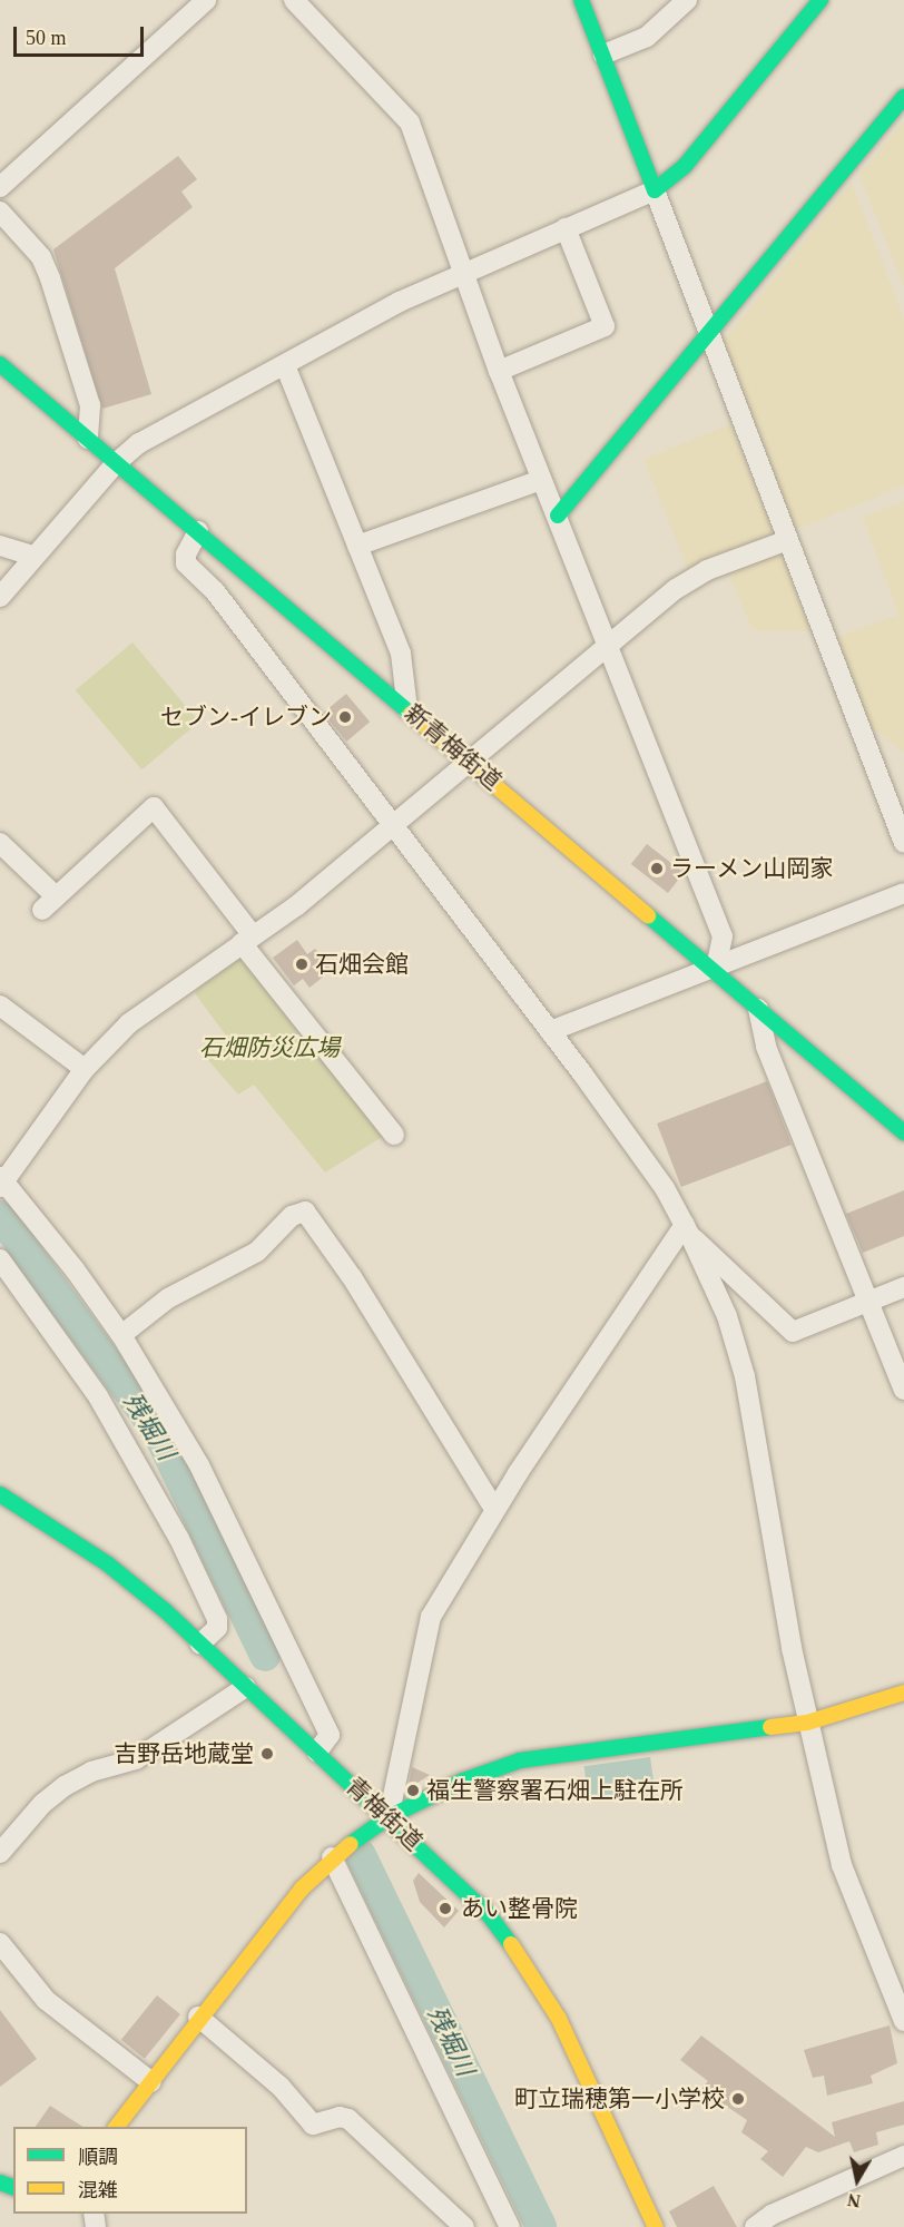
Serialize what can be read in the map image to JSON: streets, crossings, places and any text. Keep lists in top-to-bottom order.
{
  "streets": {
    "main road": ["新青梅街道", "青梅街道"]
  },
  "water": ["残堀川"],
  "parks": ["石畑防災広場"],
  "places": [
    "セブン-イレブン",
    "ラーメン山岡家",
    "石畑会館",
    "吉野岳地蔵堂",
    "福生警察署石畑上駐在所",
    "あい整骨院",
    "町立瑞穂第一小学校"
  ],
  "legend": ["順調", "混雑"],
  "scale_bar": "50 m",
  "north": "bottom"
}
